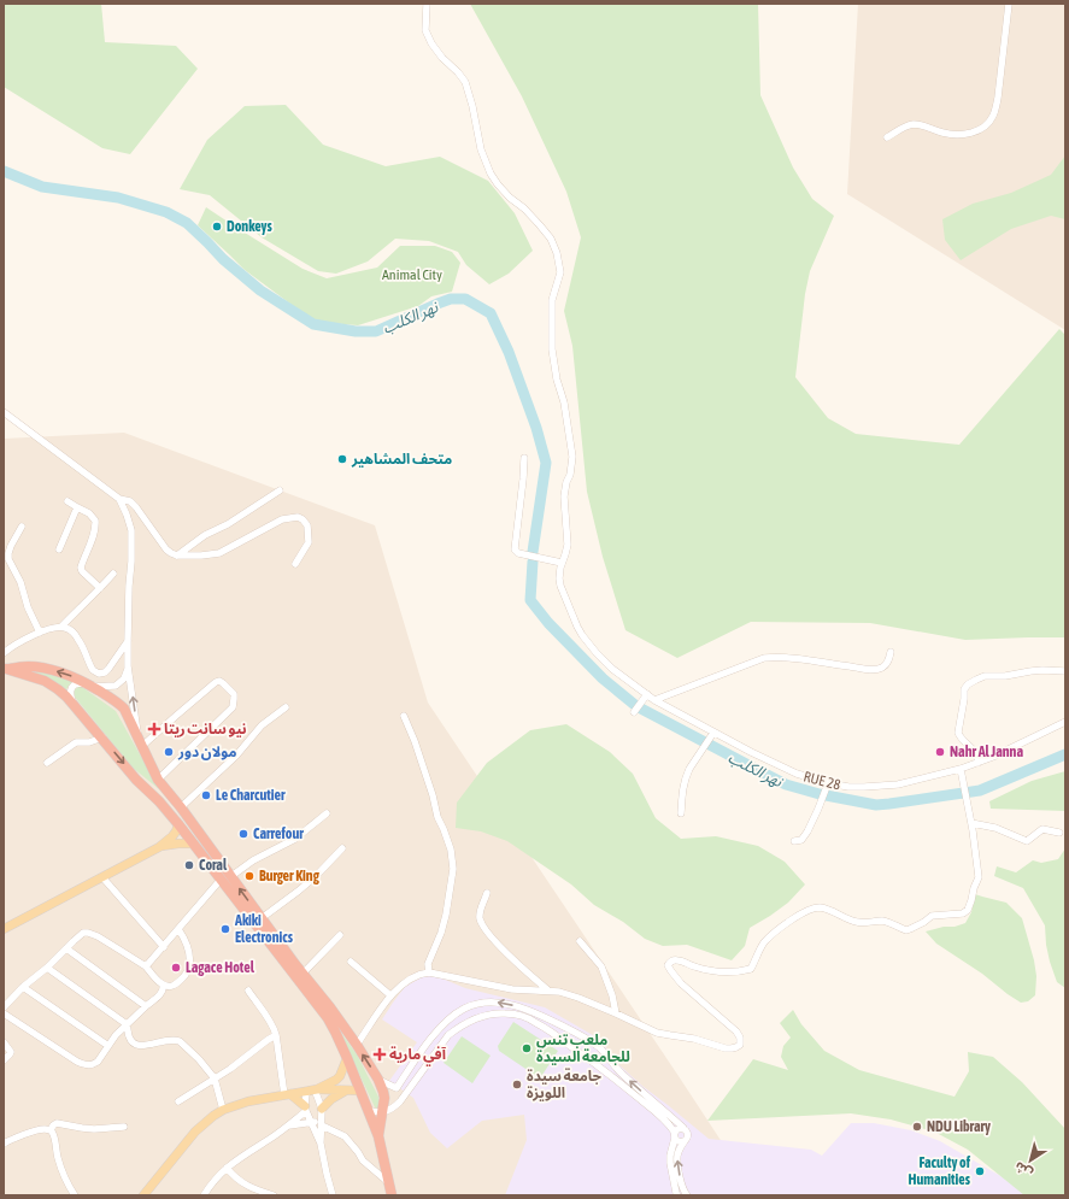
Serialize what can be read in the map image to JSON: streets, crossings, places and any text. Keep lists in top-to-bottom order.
{
  "streets": {
    "street": ["RUE 28"]
  },
  "water": ["نهر الكلب"],
  "parks": ["Animal City"],
  "places": {
    "other": [
      "Donkeys",
      "متحف المشاهير",
      "مولان دور",
      "Nahr Al Janna",
      "Le Charcutier",
      "Carrefour",
      "Coral",
      "Burger King",
      "Akiki Electronics",
      "Lagace Hotel",
      "ملعب تنس للجامعة السيدة",
      "جامعة سيدة اللويزة",
      "NDU Library",
      "Faculty of Humanities"
    ],
    "health": ["نيو سانت ريتا", "آفي مارية"]
  },
  "north": "bottom left"
}
